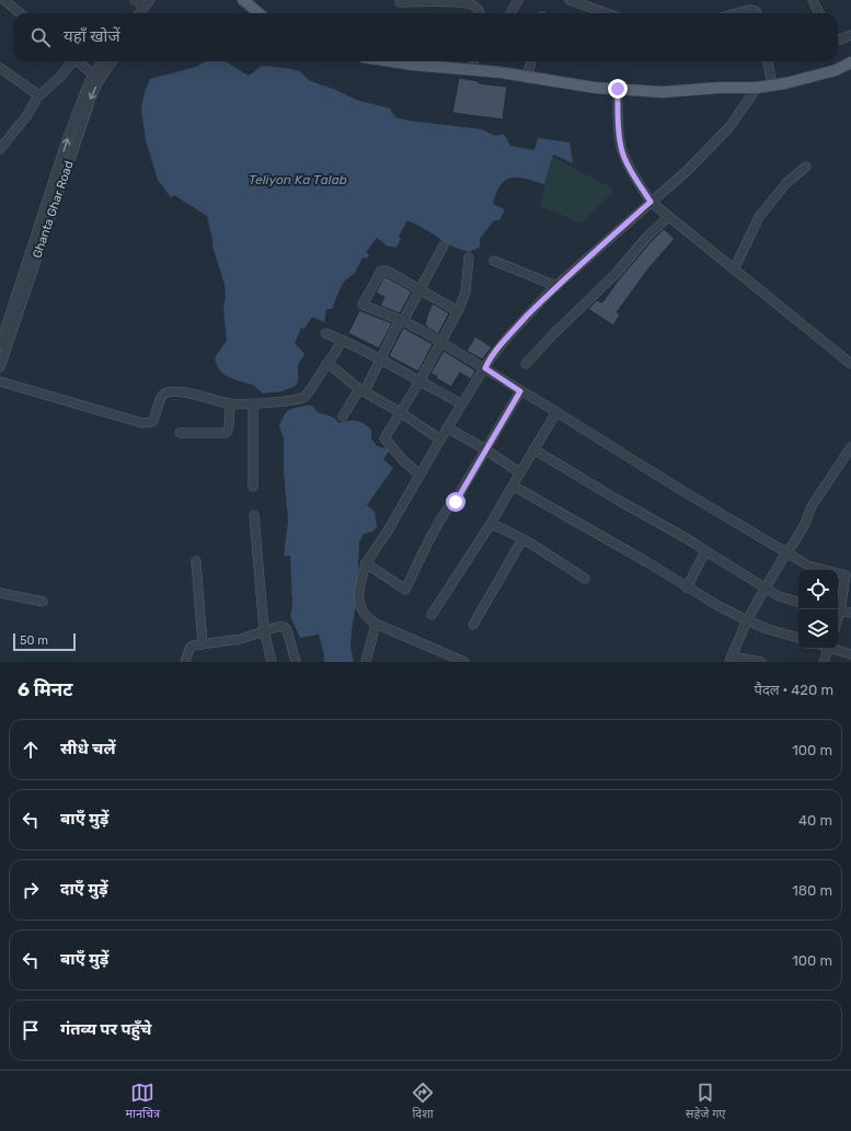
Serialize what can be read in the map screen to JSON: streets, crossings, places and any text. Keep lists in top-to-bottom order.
{
  "streets": {
    "street": ["Ghanta Ghar Road"]
  },
  "water": ["Teliyon Ka Talab"],
  "scale_bar": "50 m",
  "page": {
    "search": "यहाँ खोजें",
    "scale": "50 m",
    "heading": ["6 मिनट", "पैदल · 420 m"],
    "list": [
      ["सीधे चलें", "100 m"],
      ["बाएँ मुड़ें", "40 m"],
      ["दाएँ मुड़ें", "180 m"],
      ["बाएँ मुड़ें", "100 m"],
      "गंतव्य पर पहुँचे"
    ],
    "nav": ["मानचित्र", "दिशा", "सहेजे गए"]
  }
}
